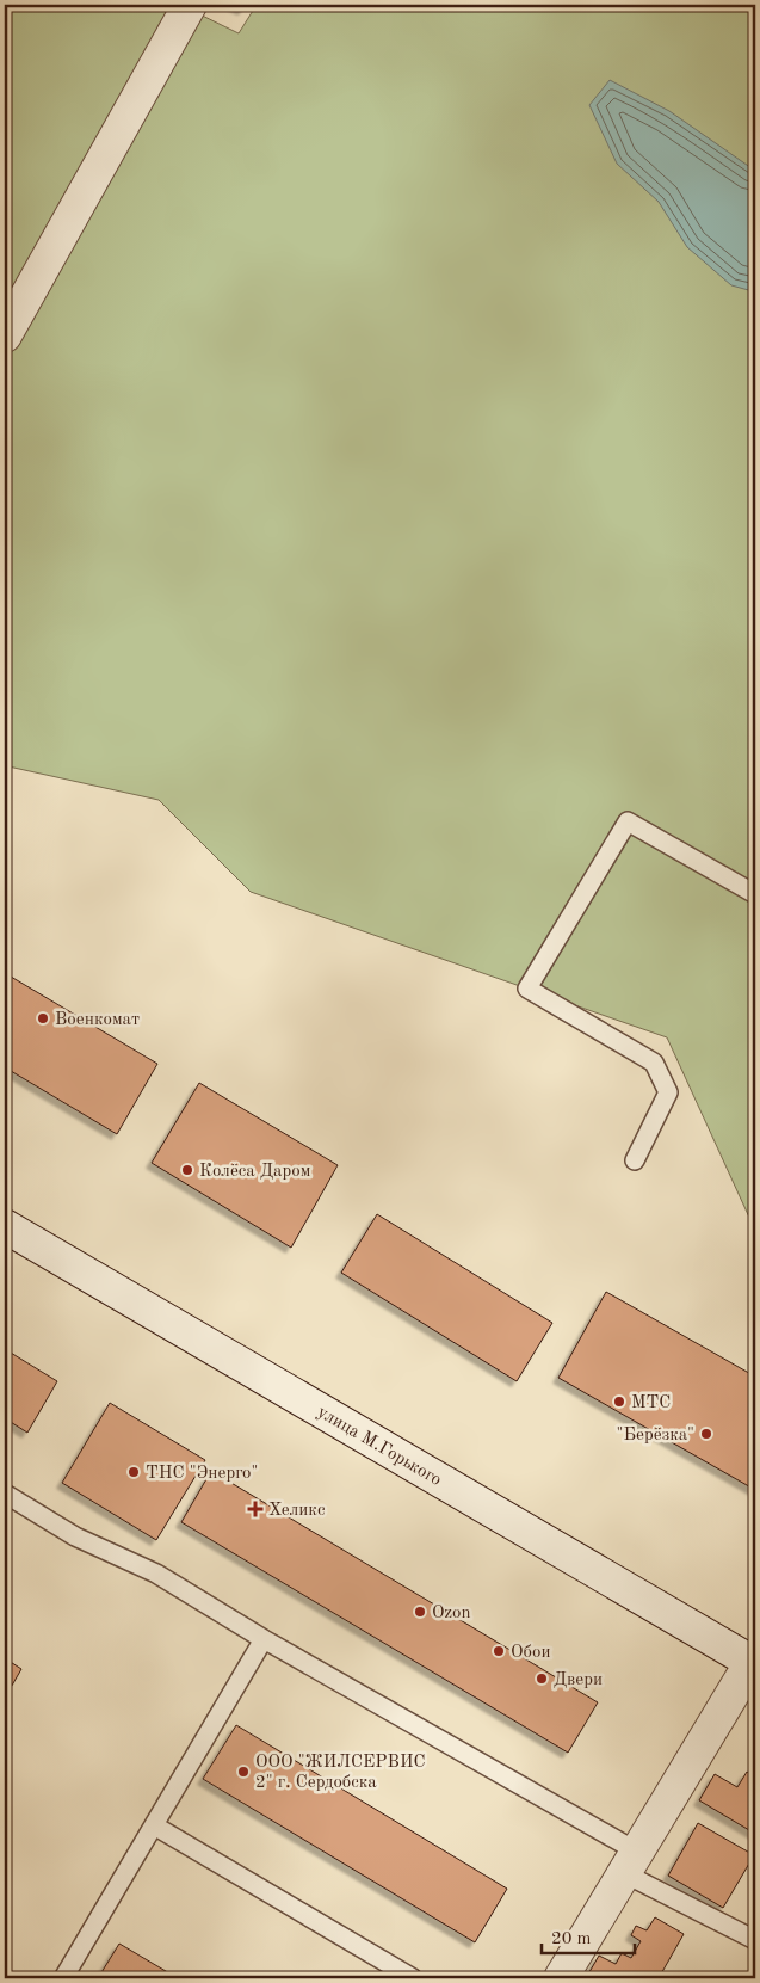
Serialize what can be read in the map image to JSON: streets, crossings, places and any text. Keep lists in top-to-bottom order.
{
  "streets": {
    "main road": ["улица М.Горького"]
  },
  "places": {
    "other": [
      "Военкомат",
      "Колёса Даром",
      "МТС",
      "\"Берёзка\"",
      "ТНС \"Энерго\"",
      "Ozon",
      "Обои",
      "Двери",
      "ООО \"ЖИЛСЕРВИС 2\" г. Сердобска"
    ],
    "health": ["Хеликс"]
  },
  "scale_bar": "20 m"
}
